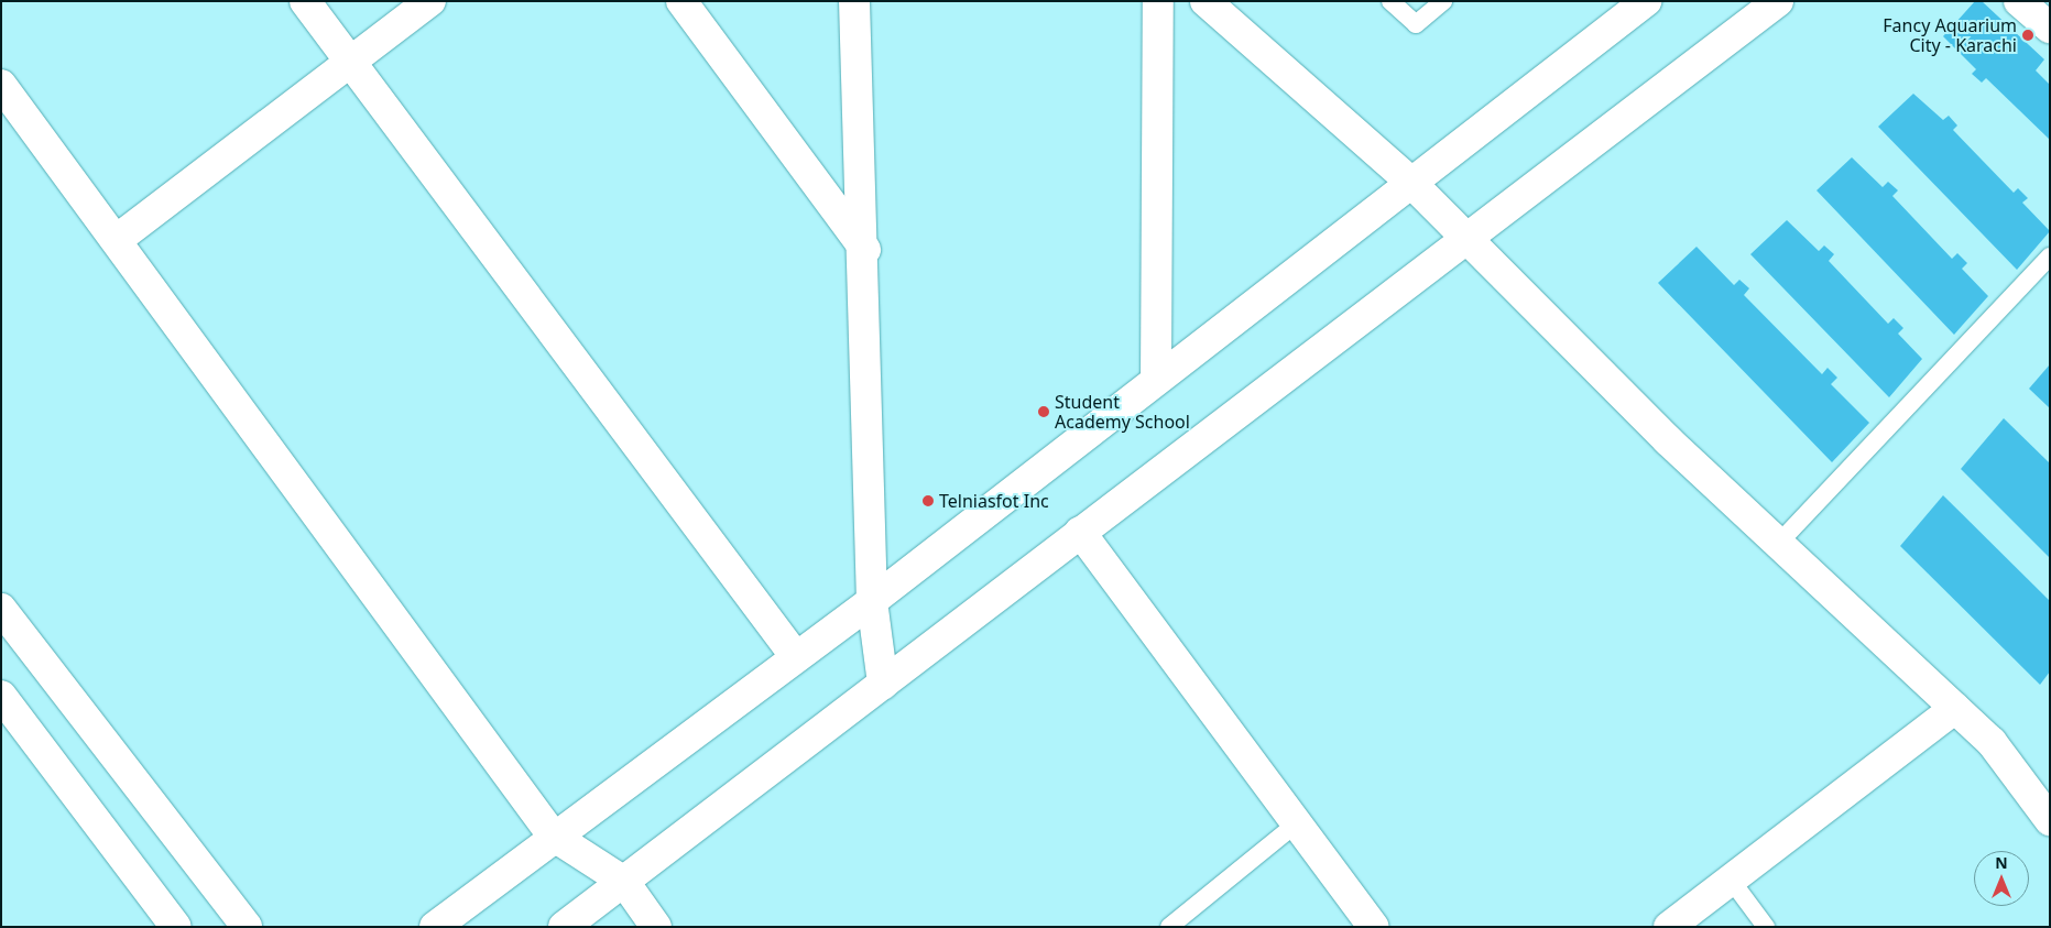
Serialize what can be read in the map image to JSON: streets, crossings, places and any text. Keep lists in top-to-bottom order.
{
  "places": ["Fancy Aquarium City - Karachi", "Student Academy School", "Telniasfot Inc"],
  "north": "top"
}
